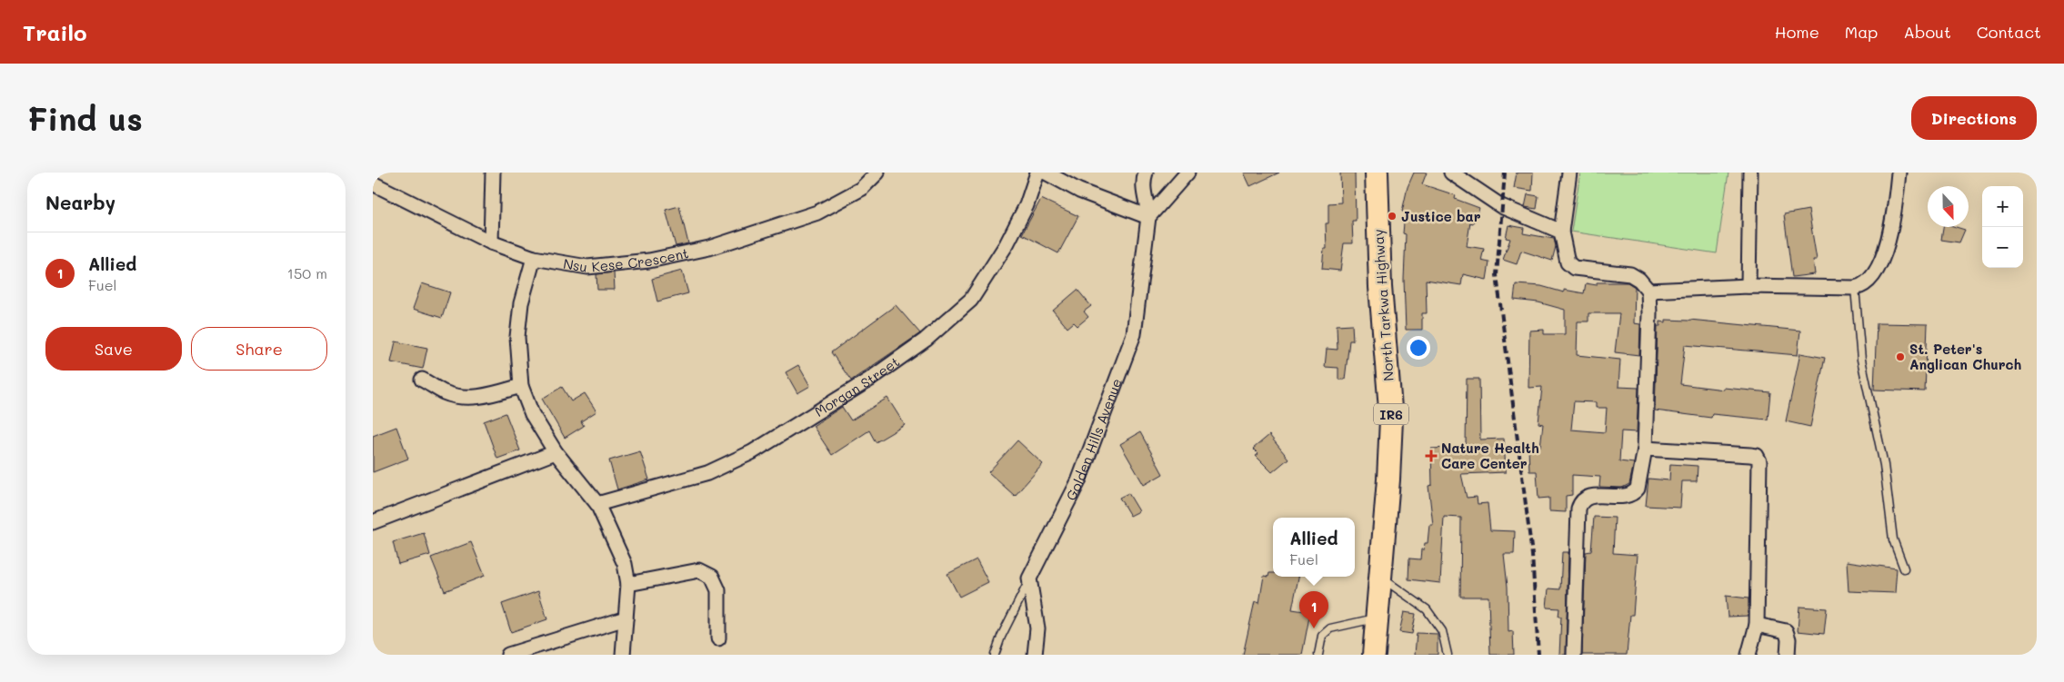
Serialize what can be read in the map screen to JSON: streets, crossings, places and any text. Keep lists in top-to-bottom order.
{
  "streets": {
    "main road": ["North Tarkwa Highway", "IR6"],
    "street": ["Nsu Kese Crescent", "Morgan Street", "Golden Hills Avenue"]
  },
  "places": {
    "other": ["Justice bar", "St. Peter's Anglican Church"],
    "health": ["Nature Health Care Center"]
  },
  "north": "bottom",
  "page": {
    "header": "Trailo",
    "nav": [
      "Home",
      "Map",
      "About",
      "Contact"
    ],
    "buttons": [
      "Directions",
      ["Save", "Share"]
    ],
    "title": "Find us",
    "heading": "Nearby",
    "map_buttons": ["+", "−"],
    "list": [
      {
        "mark": "1",
        "name": "Allied",
        "note": "Fuel",
        "value": "150 m"
      }
    ],
    "popup": ["Allied", "Fuel"],
    "pins": "1"
  }
}
